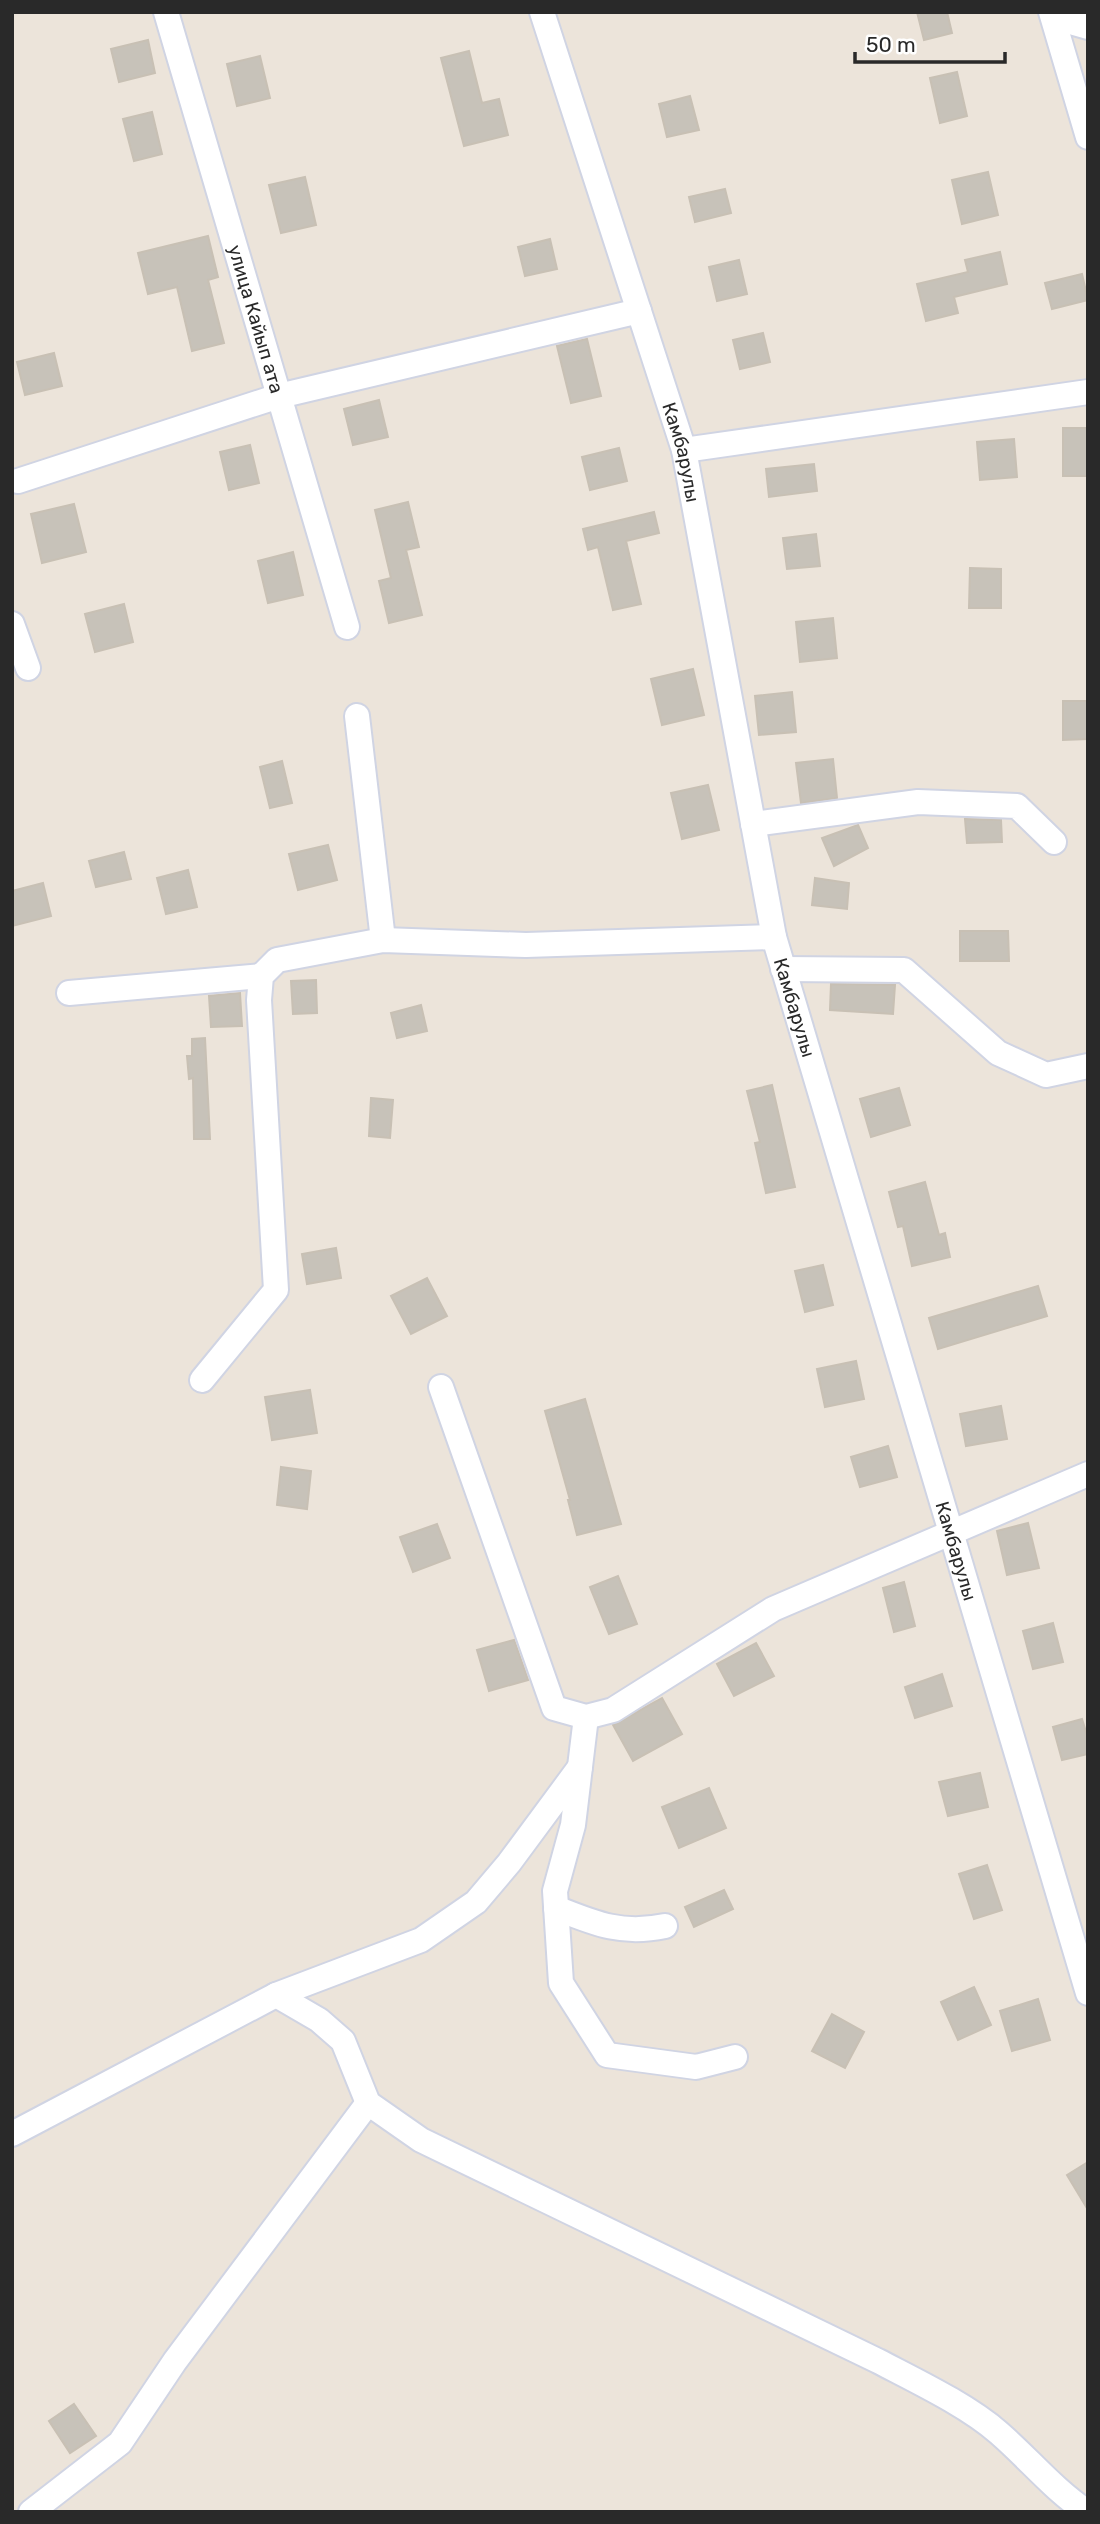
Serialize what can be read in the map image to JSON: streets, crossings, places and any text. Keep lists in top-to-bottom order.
{
  "streets": {
    "street": ["улица Кайып ата", "Камбарулы"]
  },
  "scale_bar": "50 m"
}
